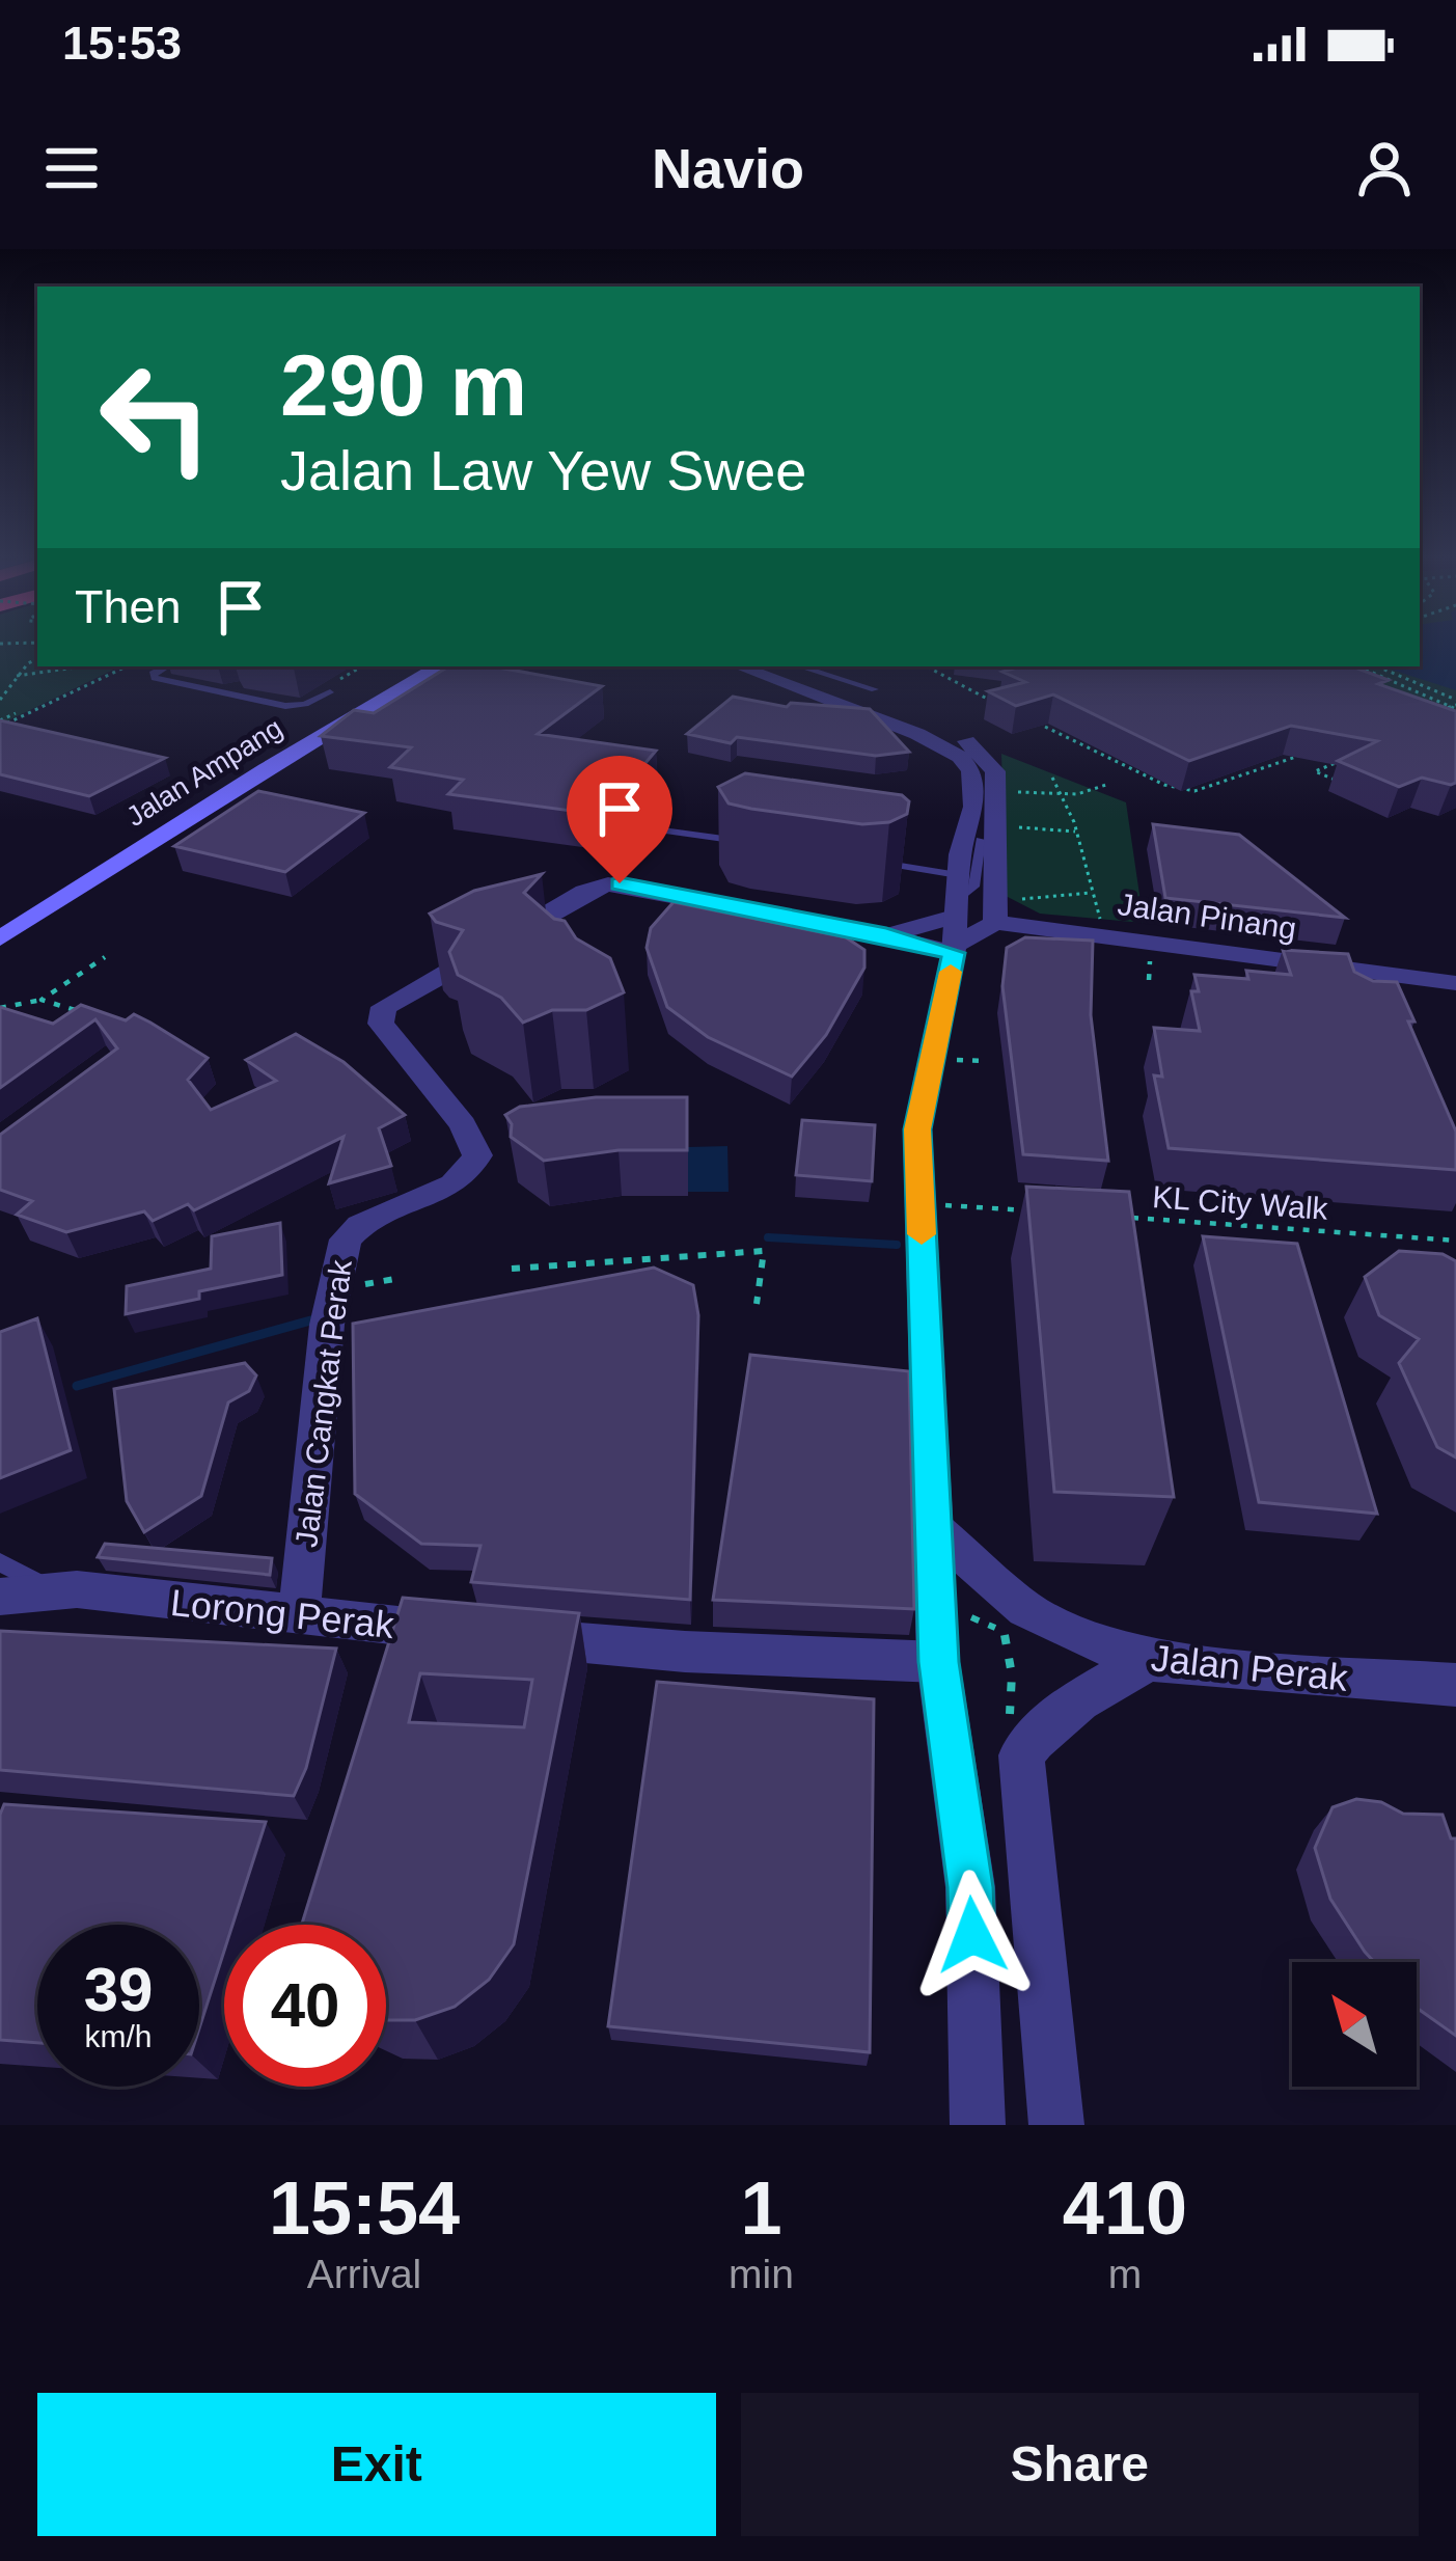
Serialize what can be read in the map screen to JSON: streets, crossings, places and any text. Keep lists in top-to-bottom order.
{
  "streets": {
    "main road": ["Jalan Ampang"],
    "street": [
      "Jalan Pinang",
      "Jalan Cangkat Perak",
      "Lorong Perak",
      "Jalan Perak"
    ],
    "path": ["KL City Walk"]
  },
  "crossings": [
    ["Jalan Cangkat Perak", "Lorong Perak"]
  ],
  "north": "top left",
  "page": {
    "status": "15:53",
    "header": "Navio",
    "turn": ["290 m", "Jalan Law Yew Swee"],
    "then": "Then",
    "speed": "39 km/h",
    "limit": "40",
    "eta": [
      "15:54",
      "Arrival",
      "1",
      "min",
      "410",
      "m"
    ],
    "buttons": ["Exit", "Share"]
  }
}
